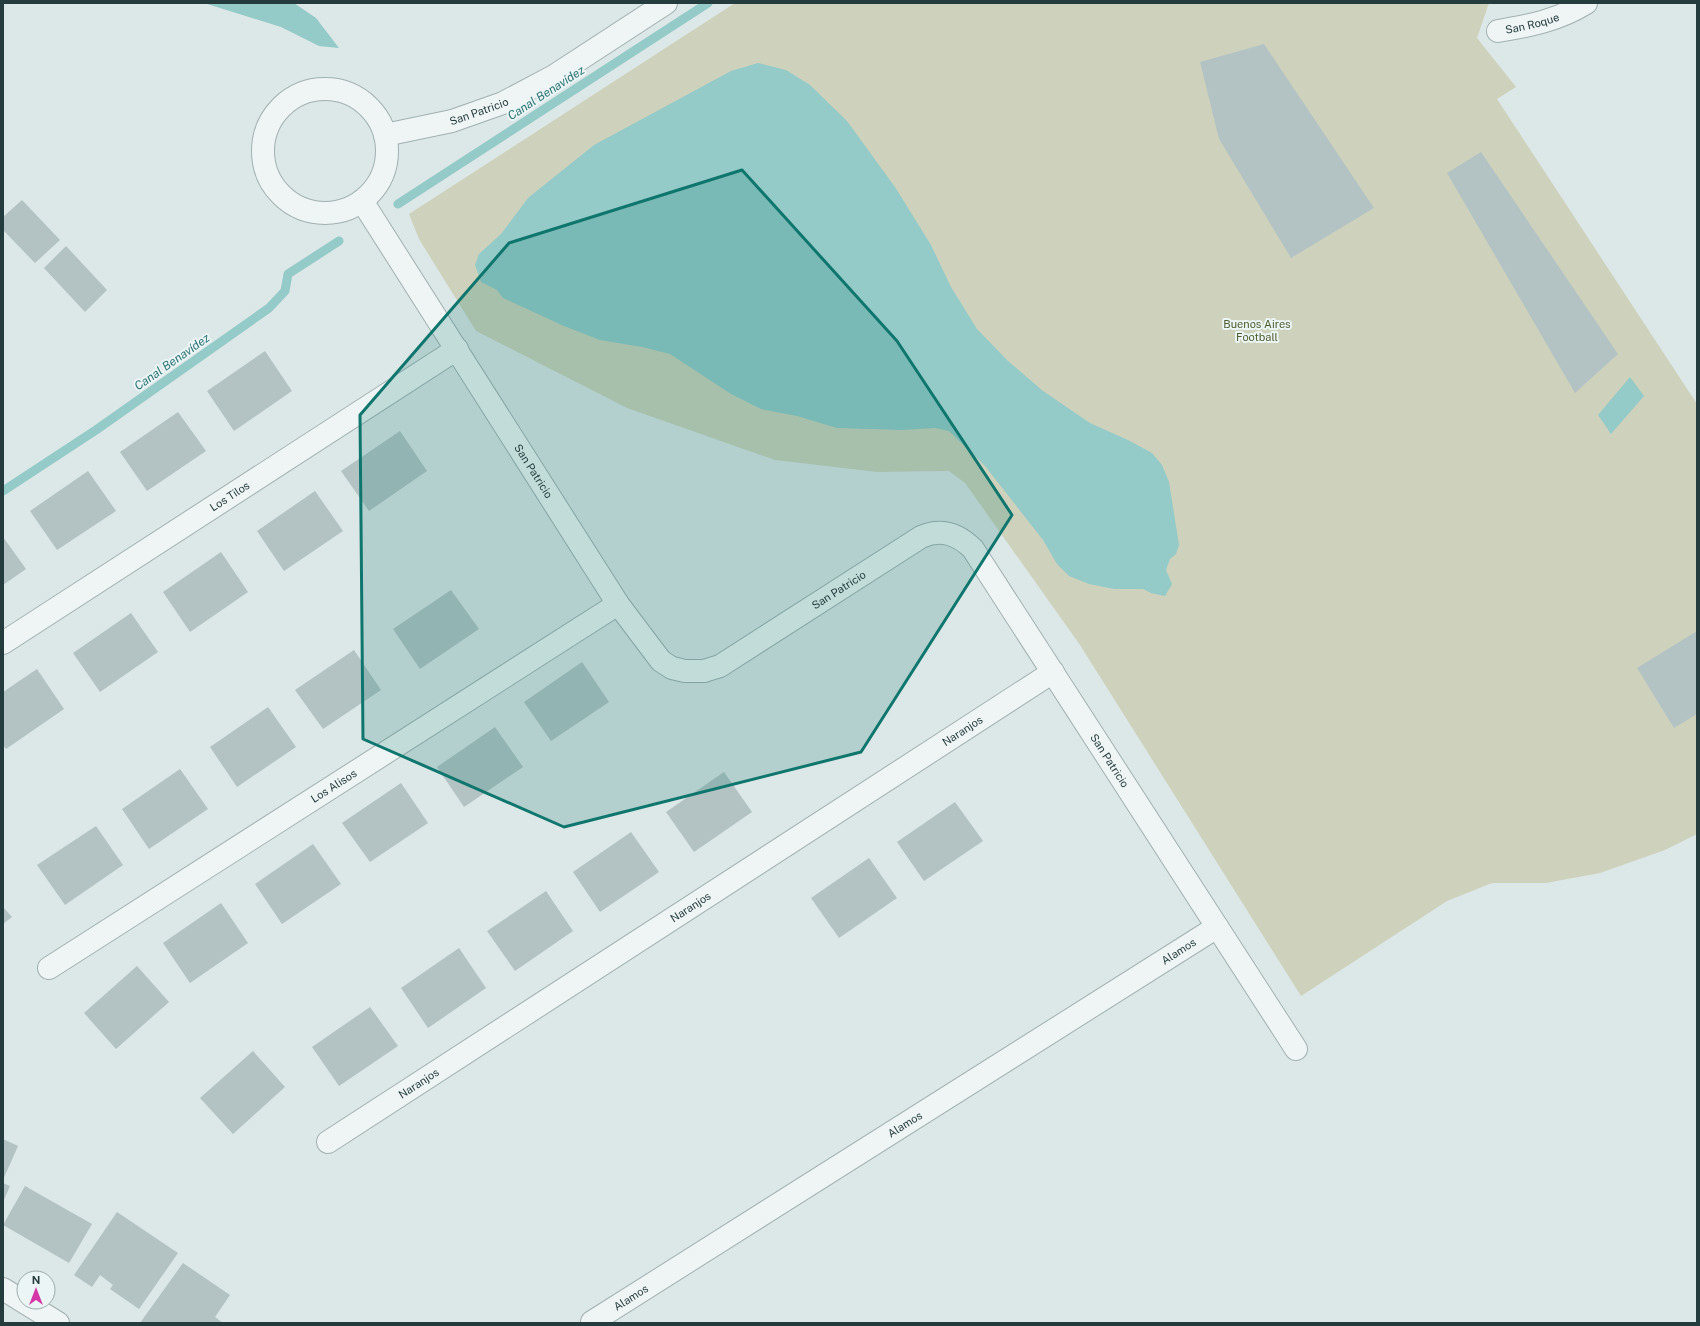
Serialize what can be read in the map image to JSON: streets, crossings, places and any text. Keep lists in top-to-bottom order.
{
  "streets": {
    "street": [
      "San Roque",
      "San Patricio",
      "Los Tilos",
      "Naranjos",
      "Los Alisos",
      "Alamos"
    ]
  },
  "crossings": [
    ["San Patricio", "Los Tilos"],
    ["San Patricio", "Naranjos"],
    ["San Patricio", "Los Alisos"],
    ["San Patricio", "Alamos"]
  ],
  "water": ["Canal Benavídez"],
  "parks": ["Buenos Aires Football"],
  "north": "top"
}
